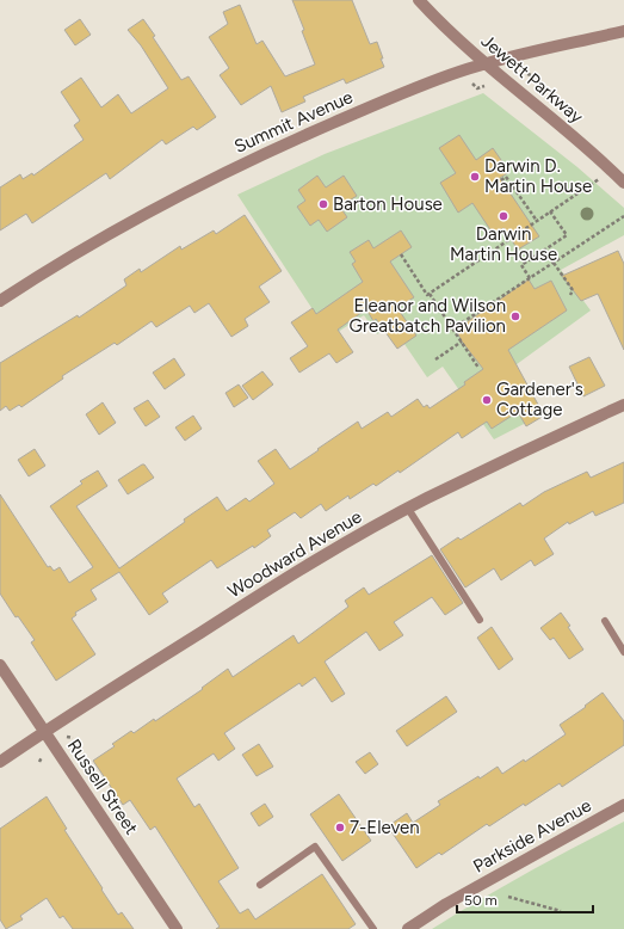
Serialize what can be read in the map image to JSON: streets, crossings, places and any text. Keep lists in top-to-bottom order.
{
  "streets": {
    "street": [
      "Jewett Parkway",
      "Summit Avenue",
      "Woodward Avenue",
      "Russell Street",
      "Parkside Avenue"
    ]
  },
  "crossings": [
    ["Jewett Parkway", "Summit Avenue"],
    ["Woodward Avenue", "Russell Street"]
  ],
  "places": [
    "Darwin D. Martin House",
    "Barton House",
    "Darwin Martin House",
    "Eleanor and Wilson Greatbatch Pavilion",
    "Gardener's Cottage",
    "7-Eleven"
  ],
  "scale_bar": "50 m"
}
